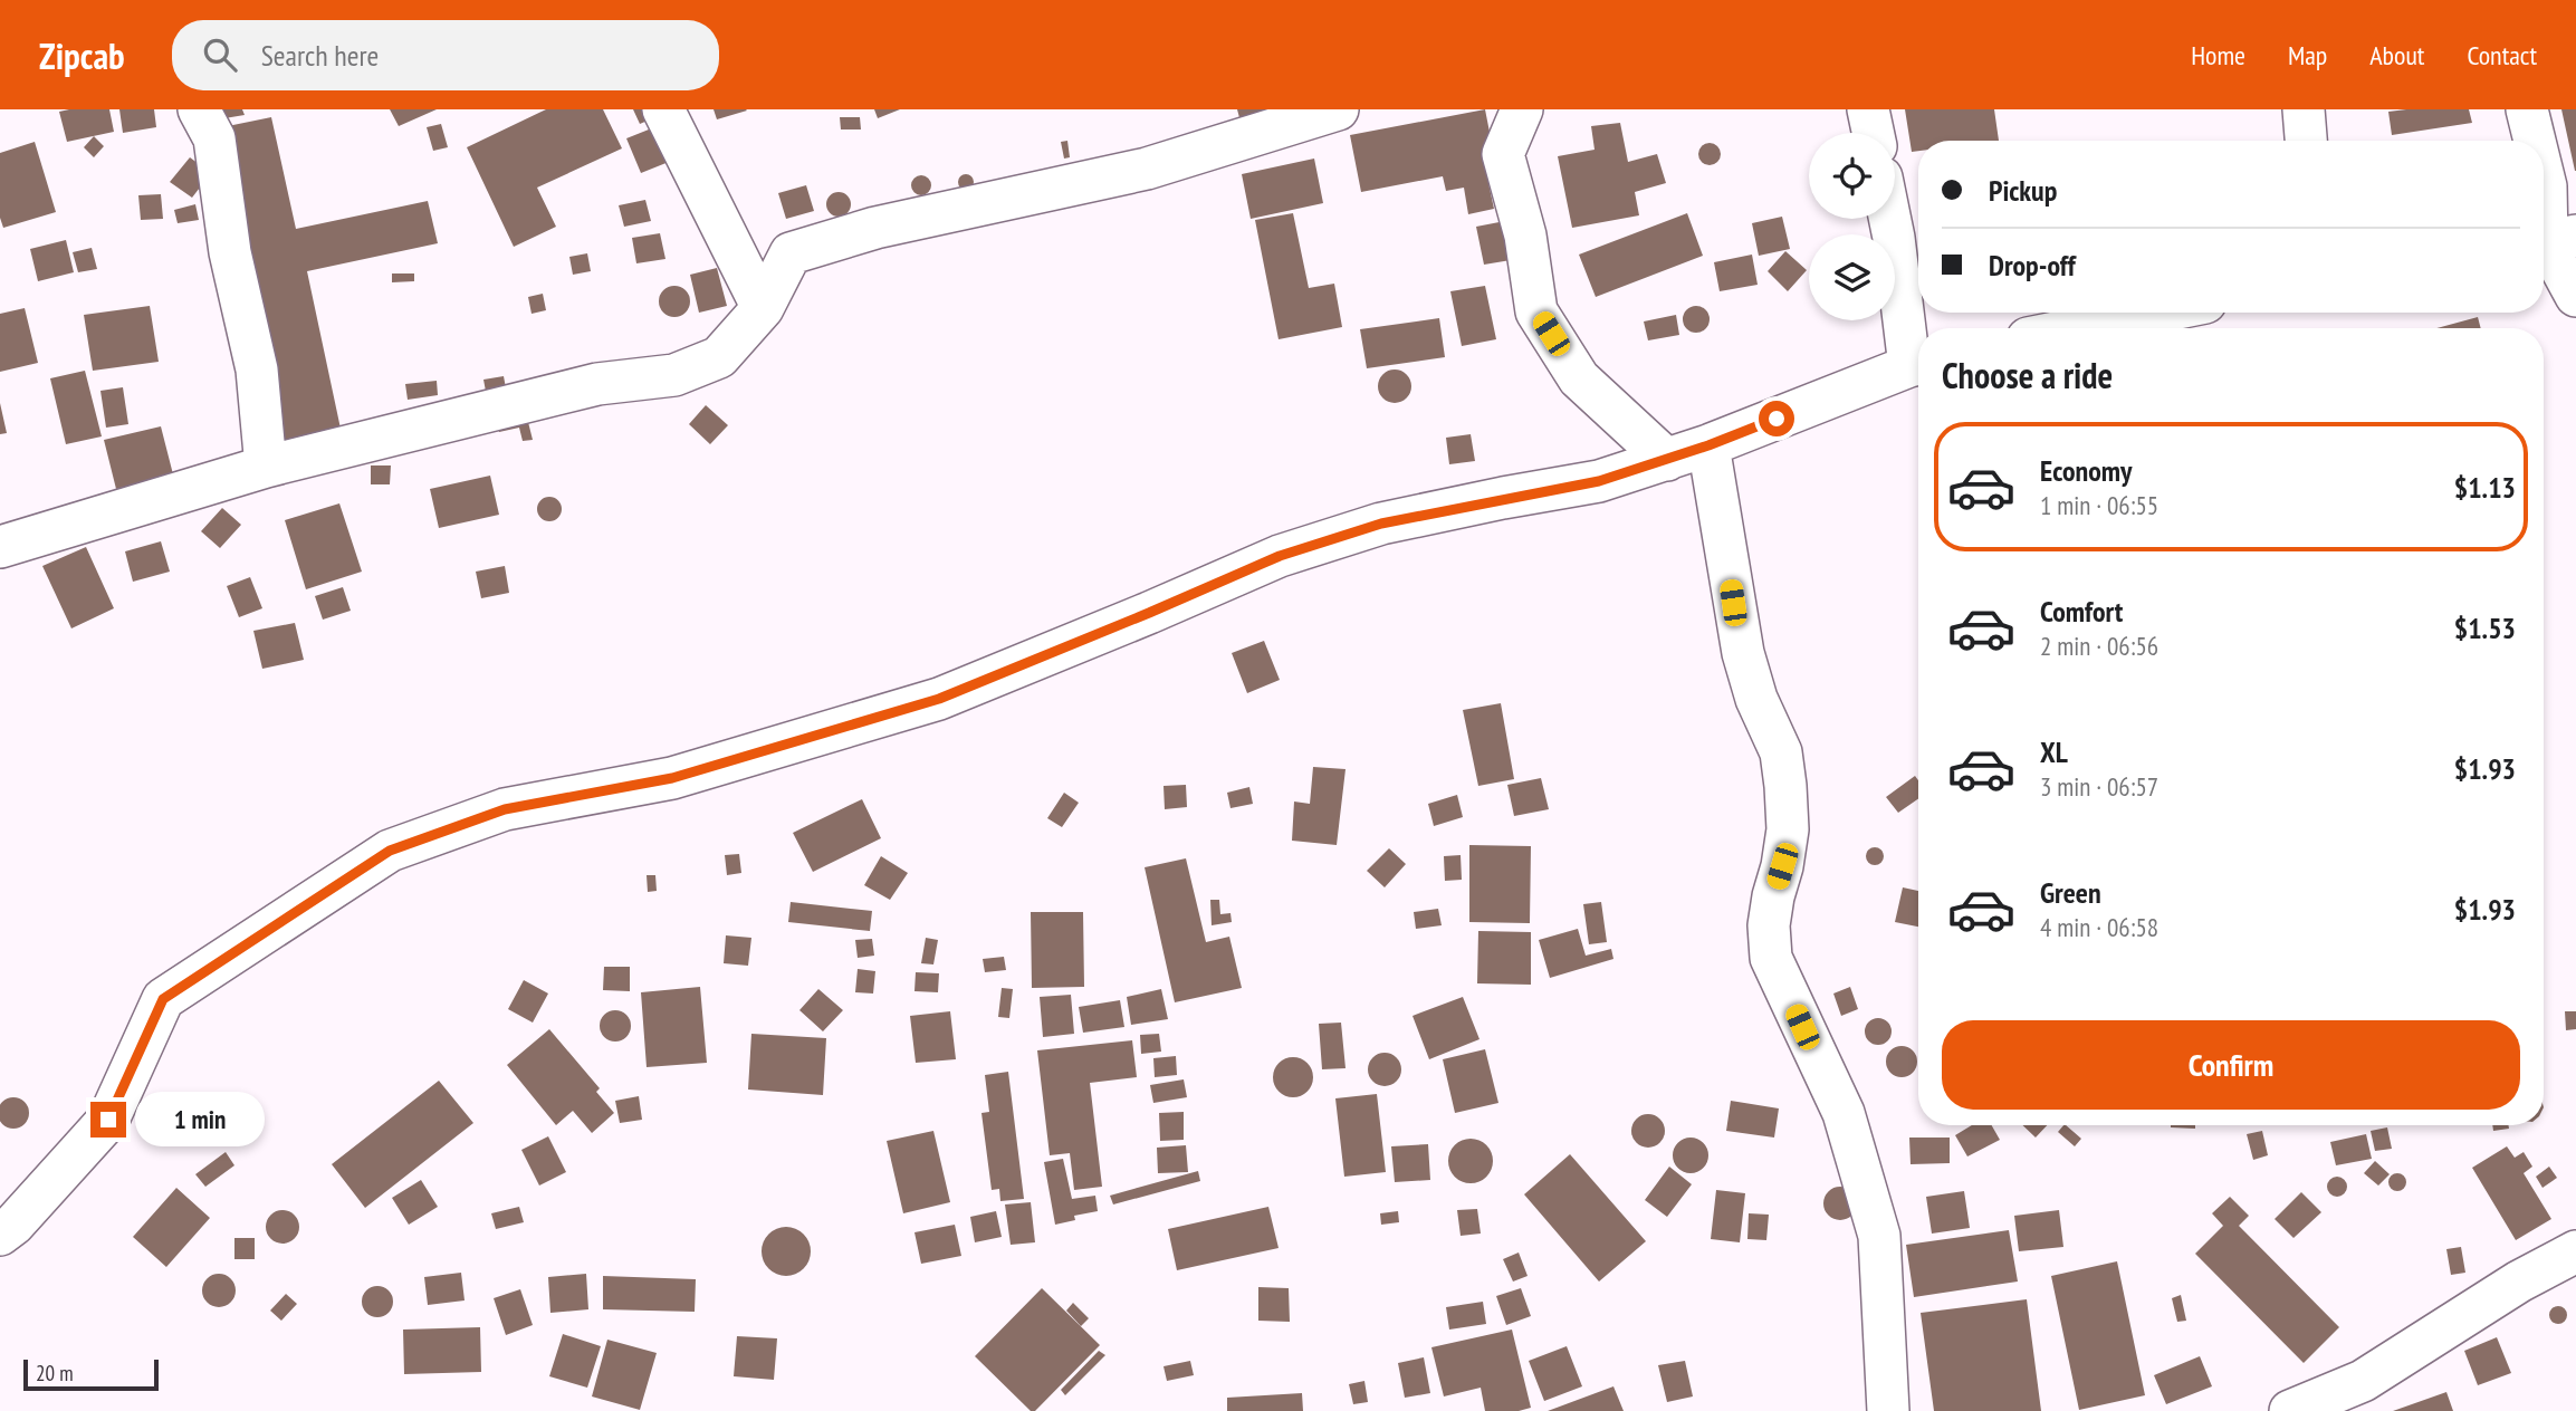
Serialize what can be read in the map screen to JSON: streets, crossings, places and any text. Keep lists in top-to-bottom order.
{
  "scale_bar": "20 m",
  "page": {
    "header": "Zipcab",
    "search": "Search here",
    "nav": [
      "Home",
      "Map",
      "About",
      "Contact"
    ],
    "banner": ["Pickup", "Drop-off"],
    "heading": "Choose a ride",
    "list": [
      {
        "name": "Economy",
        "note": "1 min · 06:55",
        "value": "$1.13"
      },
      {
        "name": "Comfort",
        "note": "2 min · 06:56",
        "value": "$1.53"
      },
      {
        "name": "XL",
        "note": "3 min · 06:57",
        "value": "$1.93"
      },
      {
        "name": "Green",
        "note": "4 min · 06:58",
        "value": "$1.93"
      }
    ],
    "buttons": "Confirm",
    "bubble": "1 min",
    "scale": "20 m"
  }
}
